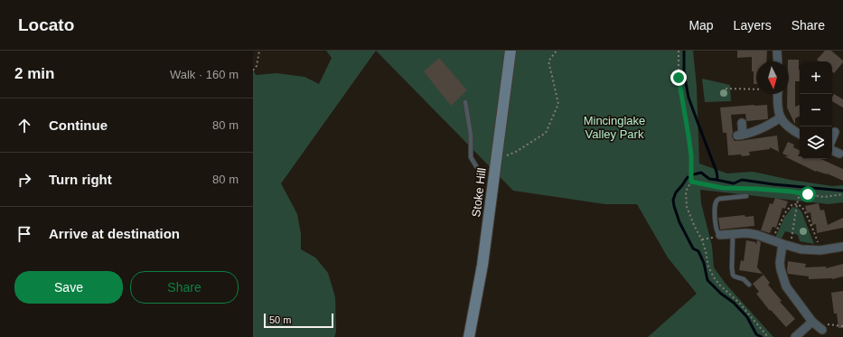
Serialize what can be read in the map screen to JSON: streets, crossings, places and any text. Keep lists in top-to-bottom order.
{
  "streets": {
    "street": ["Stoke Hill"]
  },
  "parks": ["Mincinglake Valley Park"],
  "scale_bar": "50 m",
  "north": "bottom",
  "page": {
    "header": "Locato",
    "nav": ["Map", "Layers", "Share"],
    "heading": ["2 min", "Walk · 160 m"],
    "map_buttons": ["+", "−"],
    "list": [
      ["Continue", "80 m"],
      ["Turn right", "80 m"],
      "Arrive at destination"
    ],
    "buttons": ["Save", "Share"],
    "scale": "50 m"
  }
}
